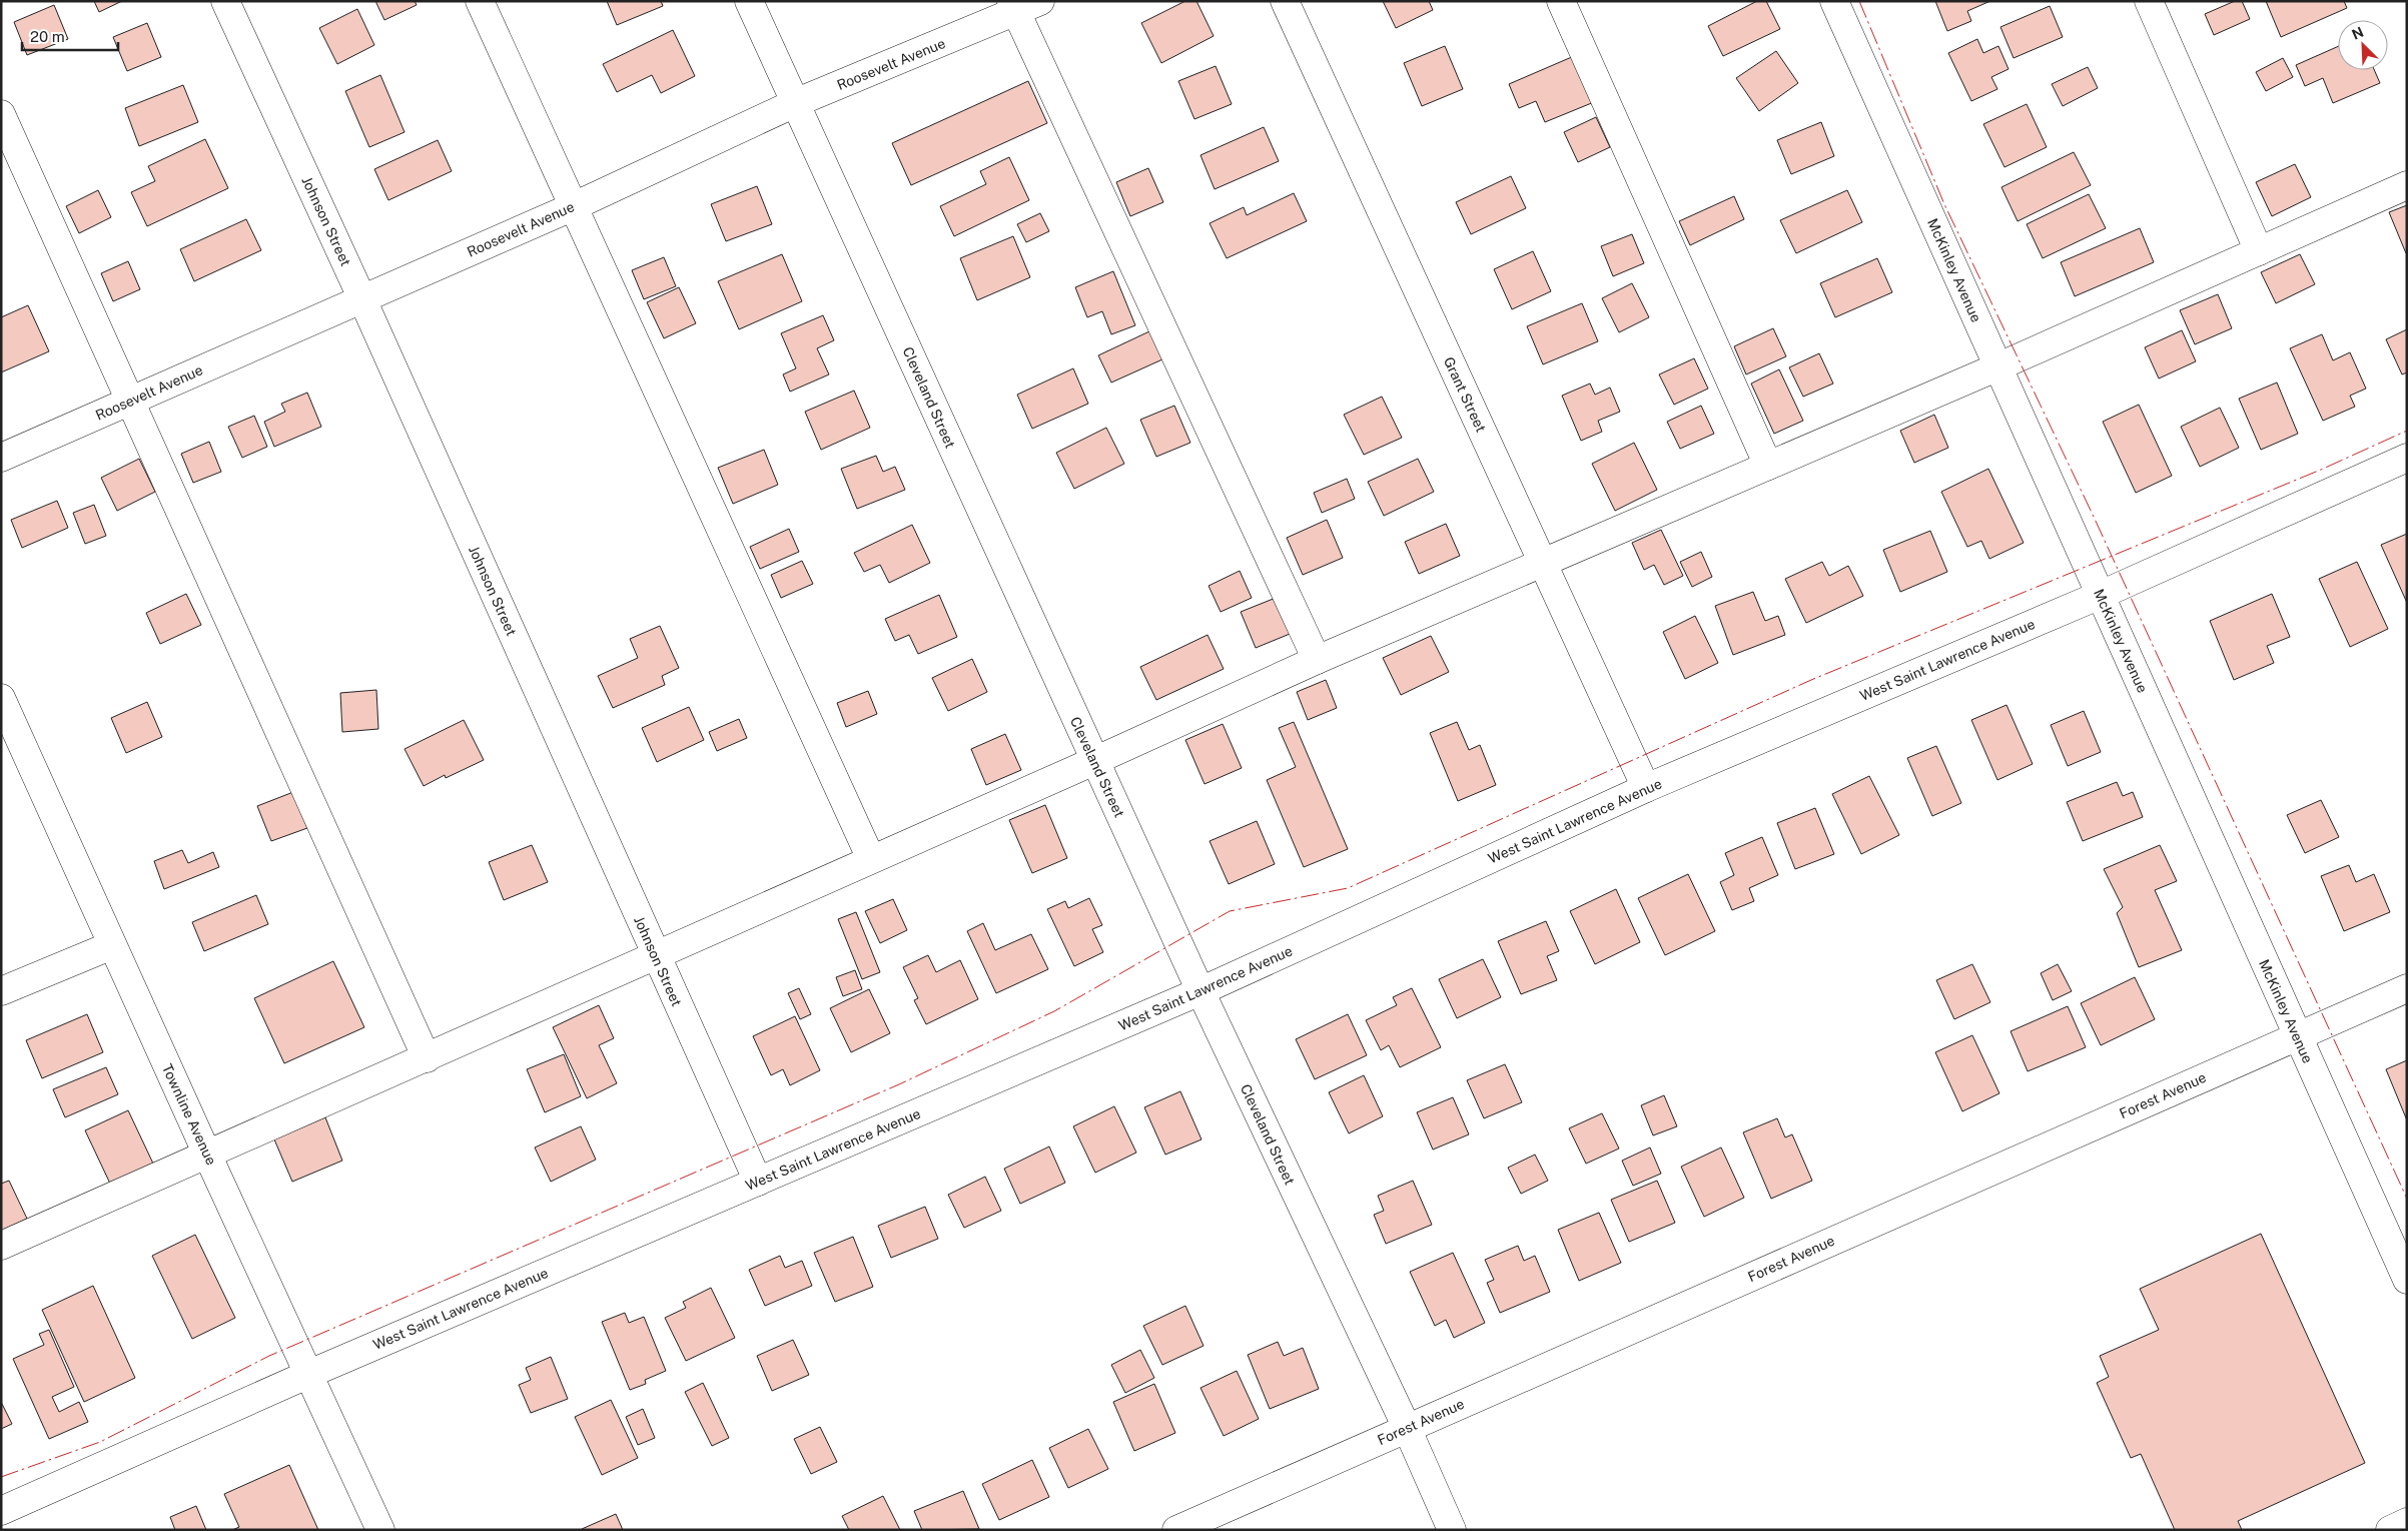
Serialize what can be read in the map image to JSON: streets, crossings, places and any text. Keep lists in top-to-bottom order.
{
  "streets": {
    "street": [
      "Roosevelt Avenue",
      "Johnson Street",
      "McKinley Avenue",
      "Grant Street",
      "Cleveland Street",
      "West Saint Lawrence Avenue",
      "Forest Avenue",
      "Townline Avenue"
    ]
  },
  "crossings": [
    ["Roosevelt Avenue", "Johnson Street"],
    ["Roosevelt Avenue", "Cleveland Street"],
    ["Johnson Street", "West Saint Lawrence Avenue"],
    ["McKinley Avenue", "West Saint Lawrence Avenue"],
    ["McKinley Avenue", "Forest Avenue"],
    ["Grant Street", "West Saint Lawrence Avenue"],
    ["Cleveland Street", "West Saint Lawrence Avenue"],
    ["Cleveland Street", "Forest Avenue"],
    ["West Saint Lawrence Avenue", "Townline Avenue"]
  ],
  "scale_bar": "20 m",
  "north": "top left"
}
